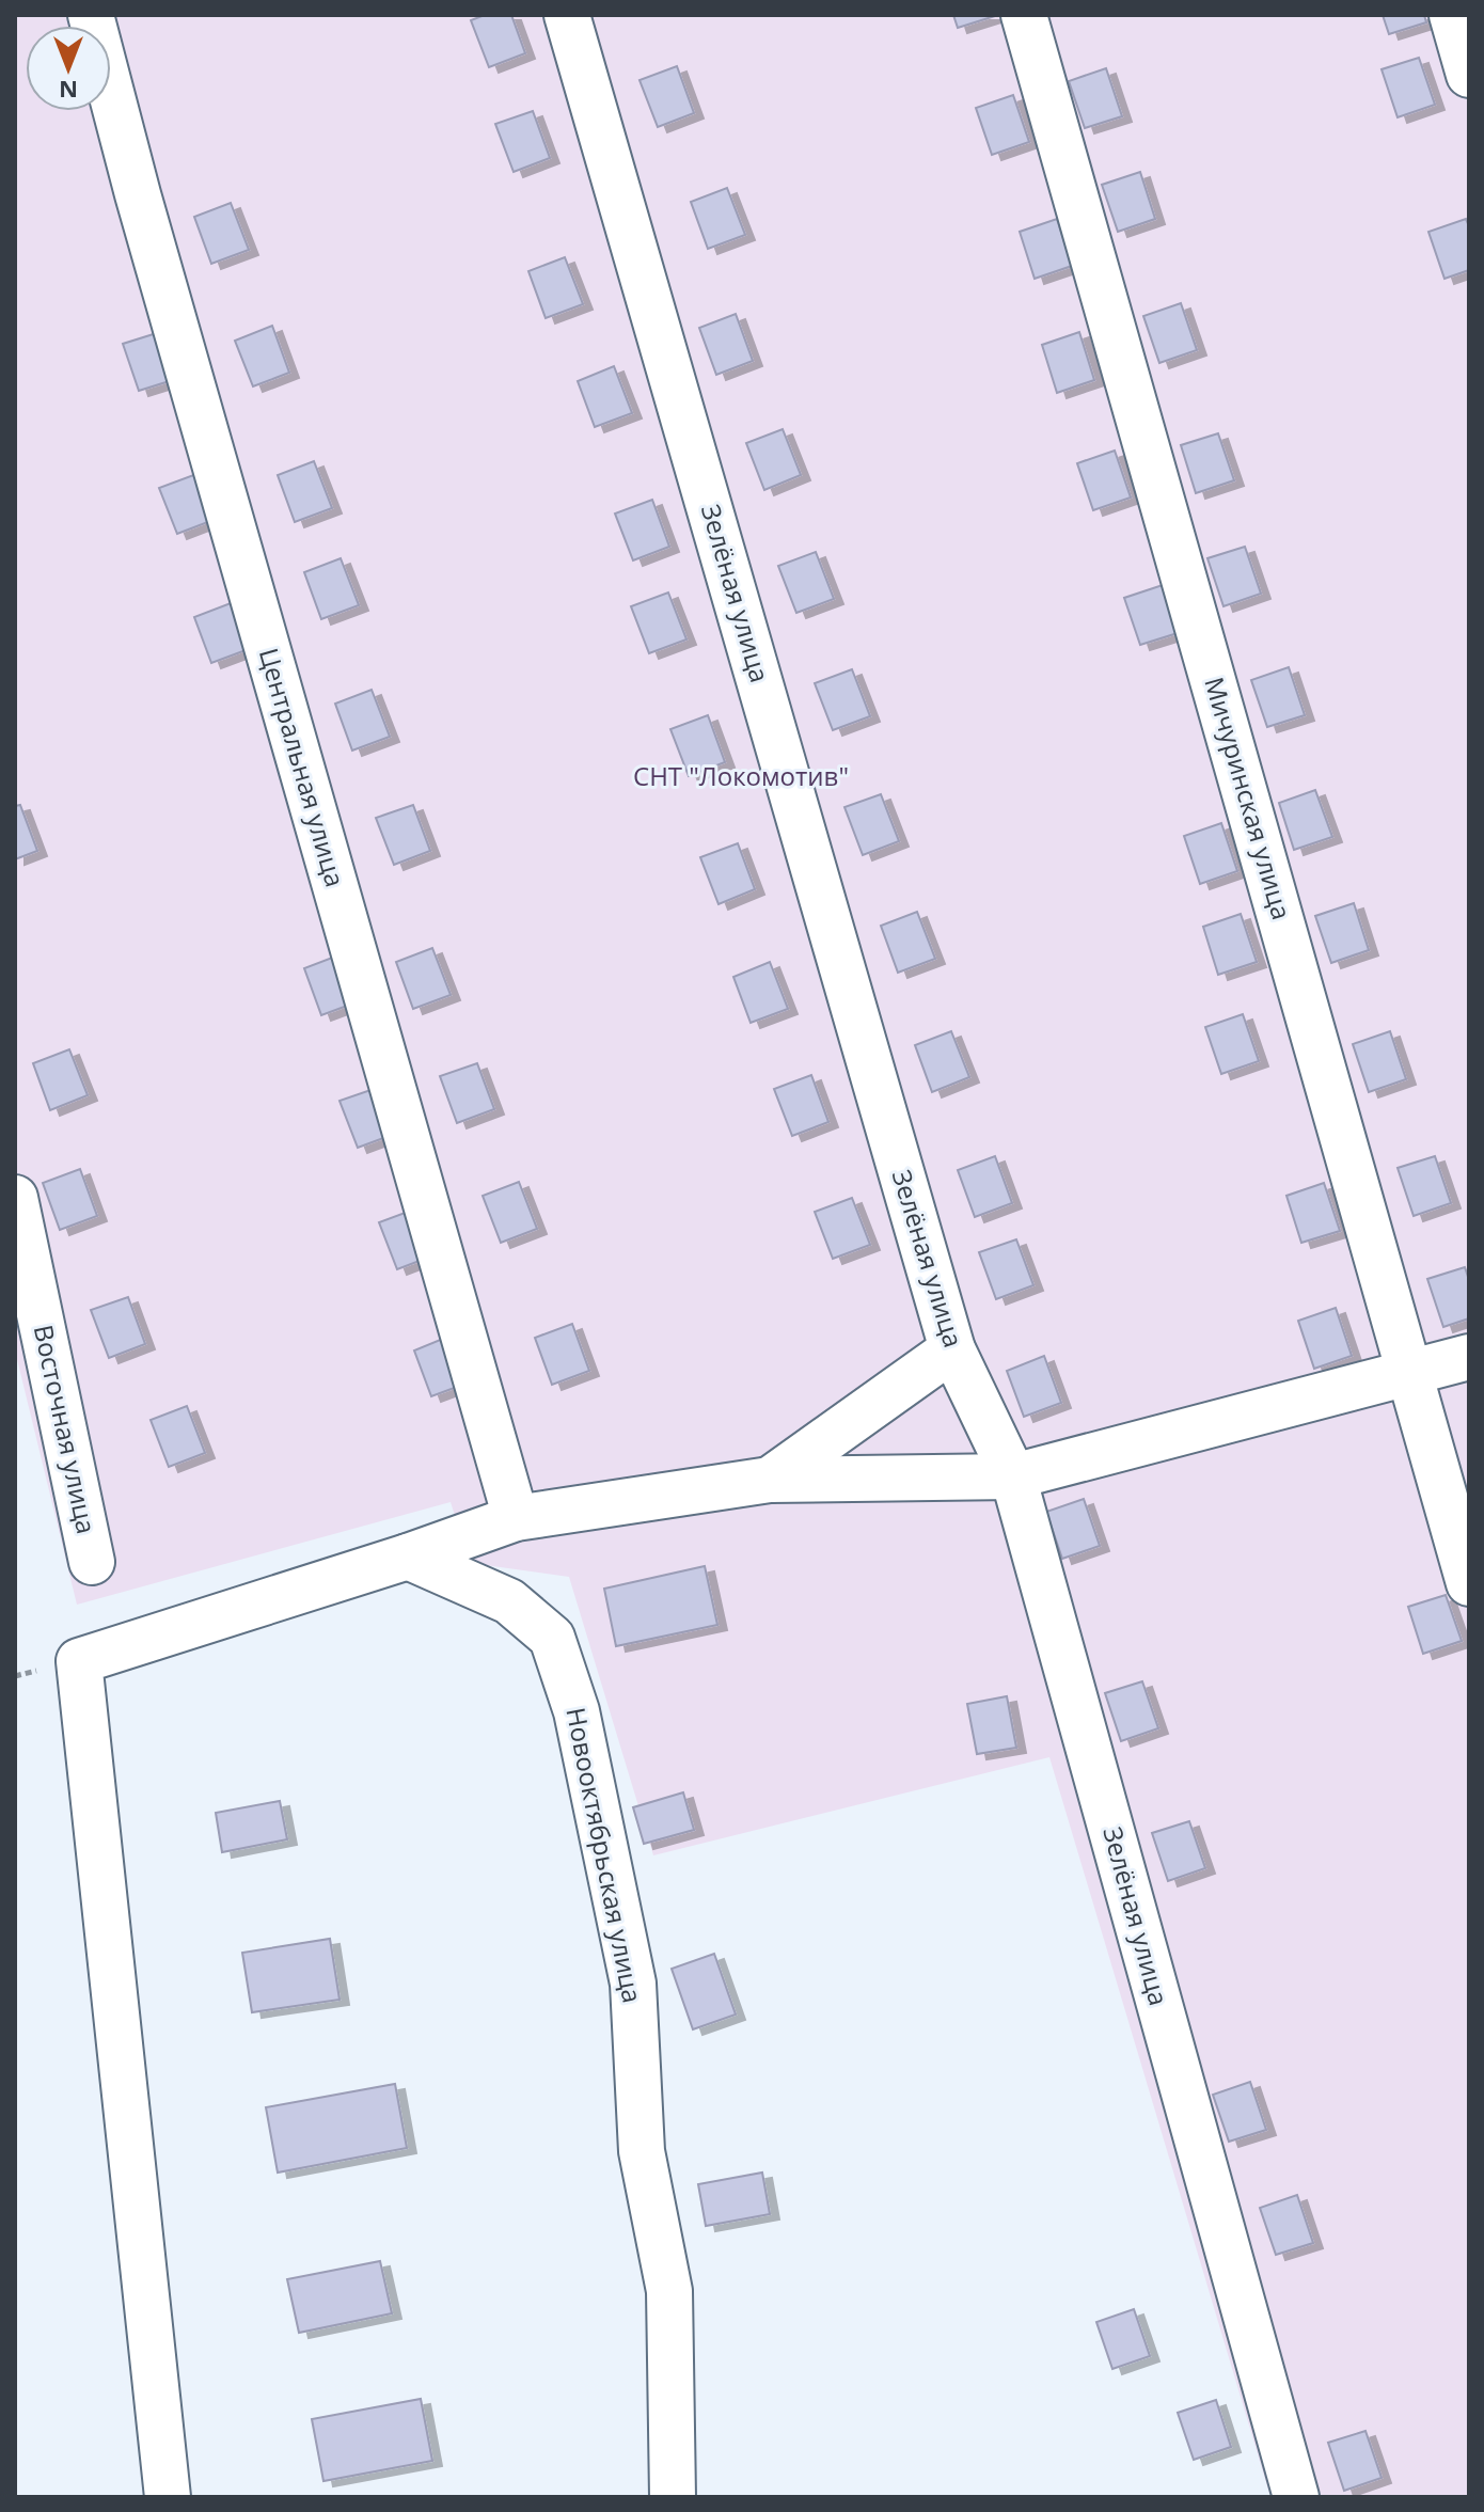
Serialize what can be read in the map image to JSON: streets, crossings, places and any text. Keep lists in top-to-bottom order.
{
  "streets": {
    "street": [
      "Зелёная улица",
      "Центральная улица",
      "Мичуринская улица",
      "Восточная улица",
      "Новооктябрьская улица"
    ]
  },
  "parks": ["СНТ \"Локомотив\""],
  "north": "bottom"
}
